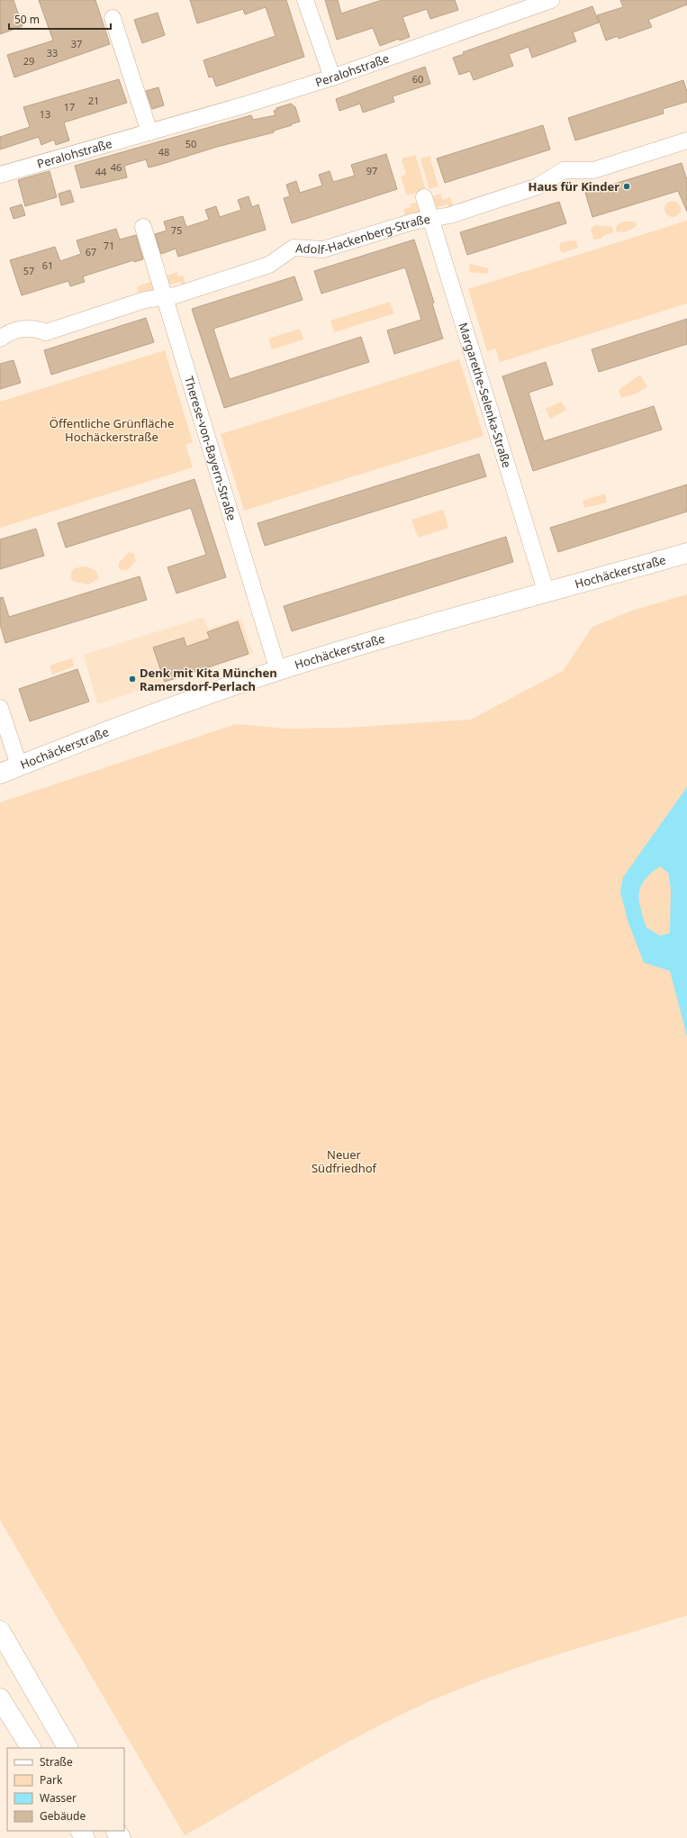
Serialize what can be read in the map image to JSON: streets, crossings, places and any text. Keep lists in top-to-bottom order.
{
  "streets": {
    "main road": ["Hochäckerstraße"],
    "street": [
      "Peralohstraße",
      "Adolf-Hackenberg-Straße",
      "Margarethe-Selenka-Straße",
      "Therese-von-Bayern-Straße"
    ]
  },
  "crossings": [
    ["Adolf-Hackenberg-Straße", "Margarethe-Selenka-Straße"],
    ["Adolf-Hackenberg-Straße", "Therese-von-Bayern-Straße"],
    ["Margarethe-Selenka-Straße", "Hochäckerstraße"],
    ["Therese-von-Bayern-Straße", "Hochäckerstraße"]
  ],
  "parks": ["Öffentliche Grünfläche Hochäckerstraße", "Neuer Südfriedhof"],
  "places": ["Haus für Kinder", "Denk mit Kita München Ramersdorf-Perlach"],
  "house_numbers": [
    "37",
    "33",
    "29",
    "60",
    "21",
    "17",
    "13",
    "50",
    "48",
    "46",
    "97",
    "44",
    "75",
    "71",
    "67",
    "61",
    "57"
  ],
  "legend": [
    "Straße",
    "Park",
    "Wasser",
    "Gebäude"
  ],
  "scale_bar": "50 m"
}
